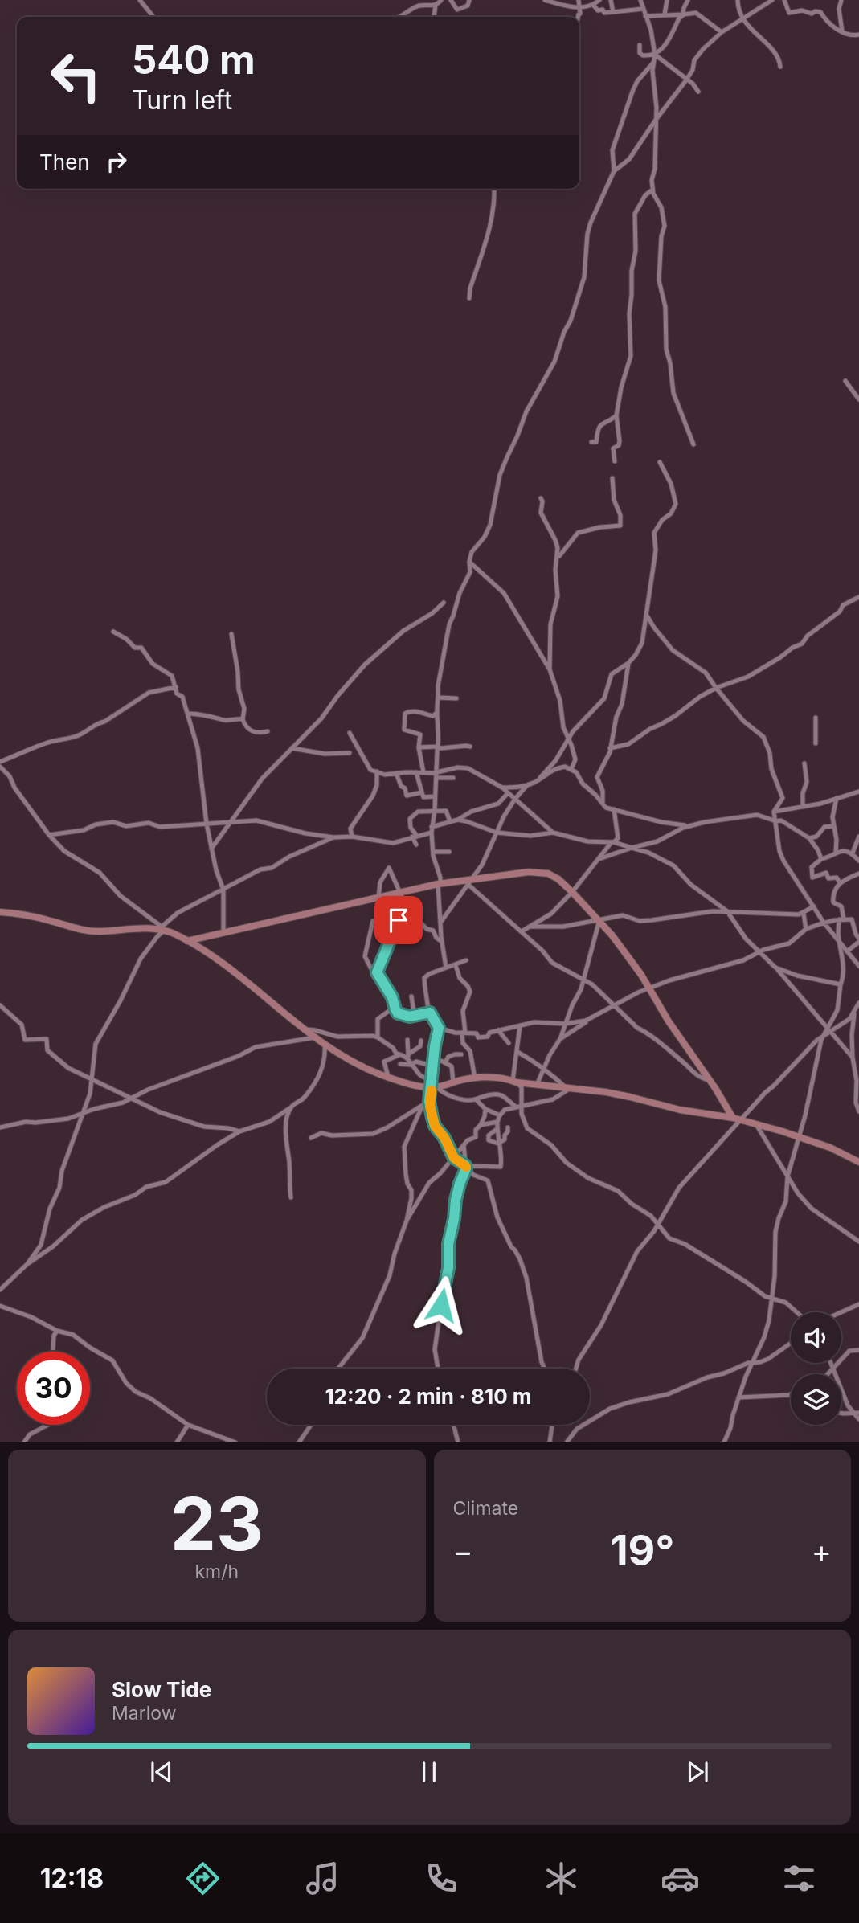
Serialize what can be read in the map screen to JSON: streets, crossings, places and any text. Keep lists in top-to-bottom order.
{
  "page": {
    "turn": ["540 m", "Turn left"],
    "then": "Then",
    "limit": "30",
    "trip": "12:20 · 2 min · 810 m",
    "tile": [
      ["23", "km/h"],
      "Climate"
    ],
    "heat": ["−", "19°", "+"],
    "song": ["Slow Tide", "Marlow"],
    "tabs": "12:18"
  }
}
